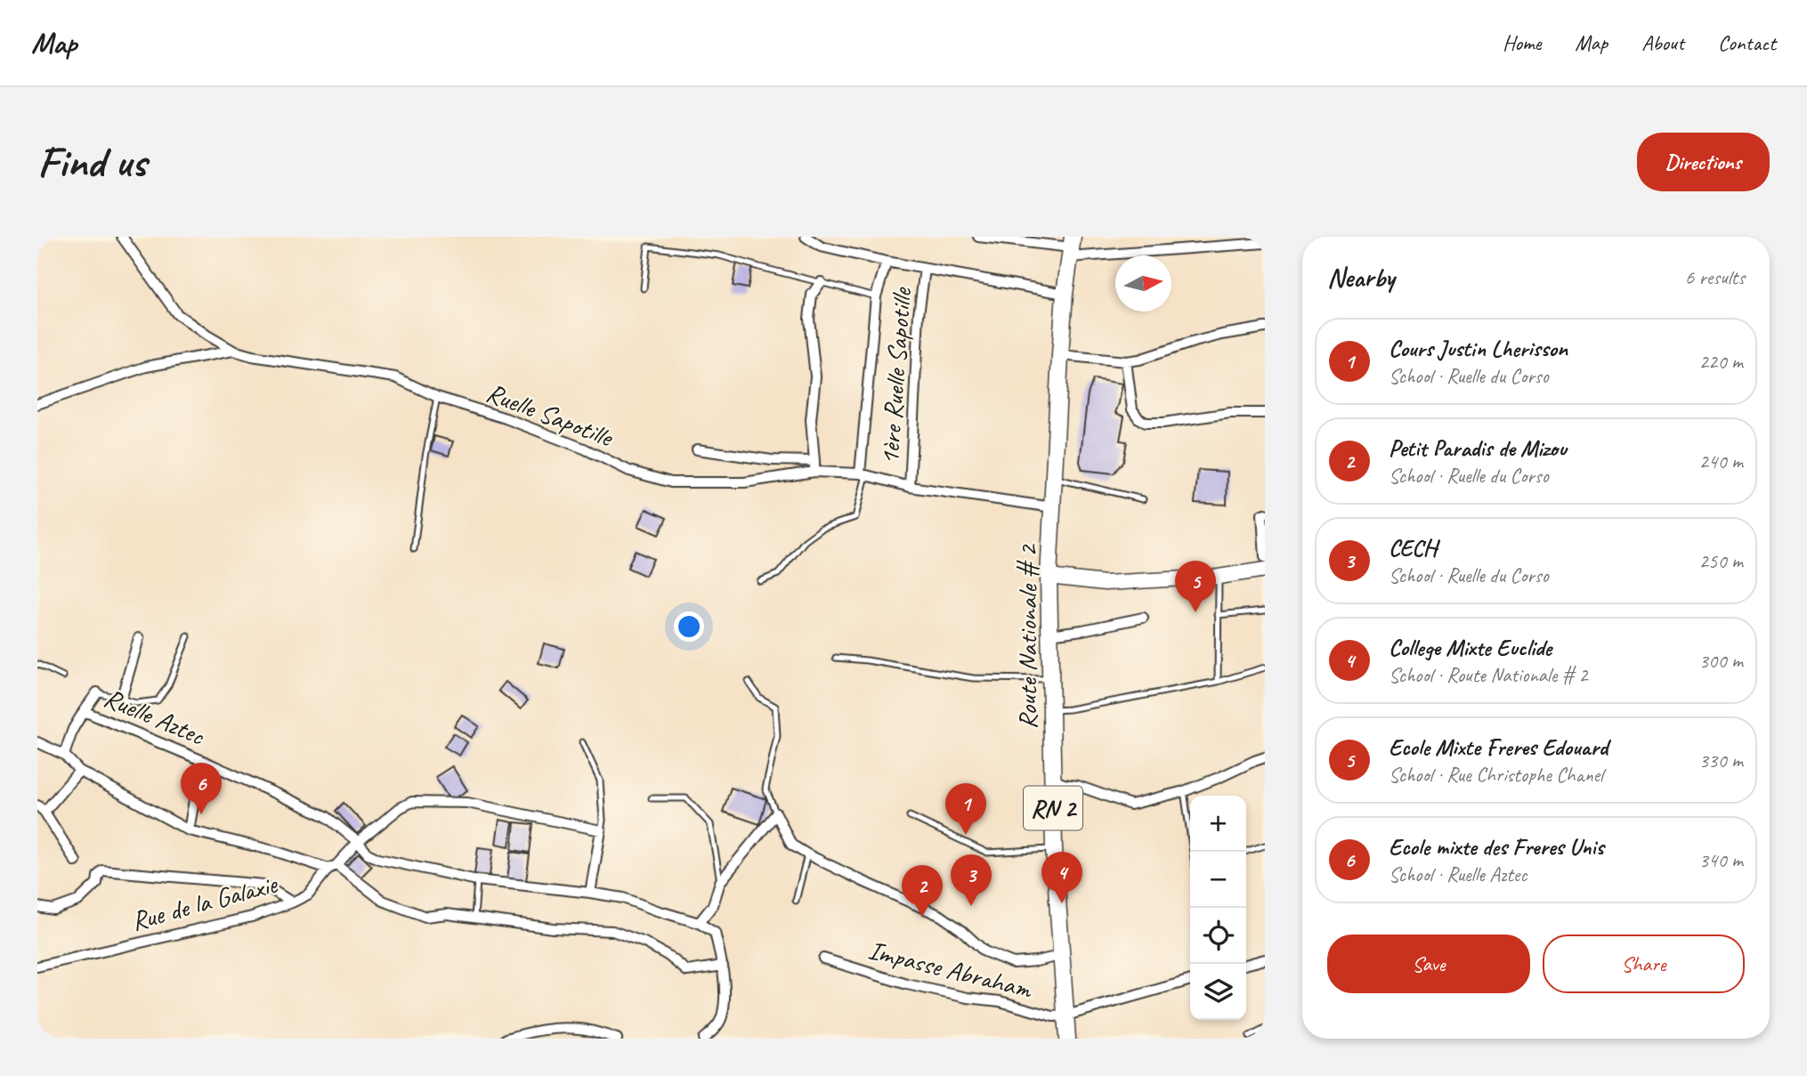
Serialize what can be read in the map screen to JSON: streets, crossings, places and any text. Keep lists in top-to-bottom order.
{
  "streets": {
    "main road": ["Route Nationale # 2", "RN 2"],
    "street": [
      "1ère Ruelle Sapotille",
      "Ruelle Sapotille",
      "Ruelle Aztec",
      "Rue de la Galaxie",
      "Impasse Abraham"
    ]
  },
  "crossings": [
    ["1ère Ruelle Sapotille", "Ruelle Sapotille"],
    ["Ruelle Sapotille", "Route Nationale # 2"],
    ["Route Nationale # 2", "Impasse Abraham"],
    ["Ruelle Aztec", "Rue de la Galaxie"]
  ],
  "north": "right",
  "page": {
    "header": "Map",
    "nav": [
      "Home",
      "Map",
      "About",
      "Contact"
    ],
    "buttons": [
      "Directions",
      ["Save", "Share"]
    ],
    "title": "Find us",
    "heading": ["Nearby", "6 results"],
    "list": [
      {
        "mark": "1",
        "name": "Cours Justin Lherisson",
        "note": "School · Ruelle du Corso",
        "value": "220 m"
      },
      {
        "mark": "2",
        "name": "Petit Paradis de Mizou",
        "note": "School · Ruelle du Corso",
        "value": "240 m"
      },
      {
        "mark": "3",
        "name": "CECH",
        "note": "School · Ruelle du Corso",
        "value": "250 m"
      },
      {
        "mark": "4",
        "name": "College Mixte Euclide",
        "note": "School · Route Nationale # 2",
        "value": "300 m"
      },
      {
        "mark": "5",
        "name": "Ecole Mixte Freres Edouard",
        "note": "School · Rue Christophe Chanel",
        "value": "330 m"
      },
      {
        "mark": "6",
        "name": "Ecole mixte des Freres Unis",
        "note": "School · Ruelle Aztec",
        "value": "340 m"
      }
    ],
    "pins": [
      "5",
      "6",
      "1",
      "4",
      "3",
      "2"
    ],
    "map_buttons": ["+", "−"]
  }
}
